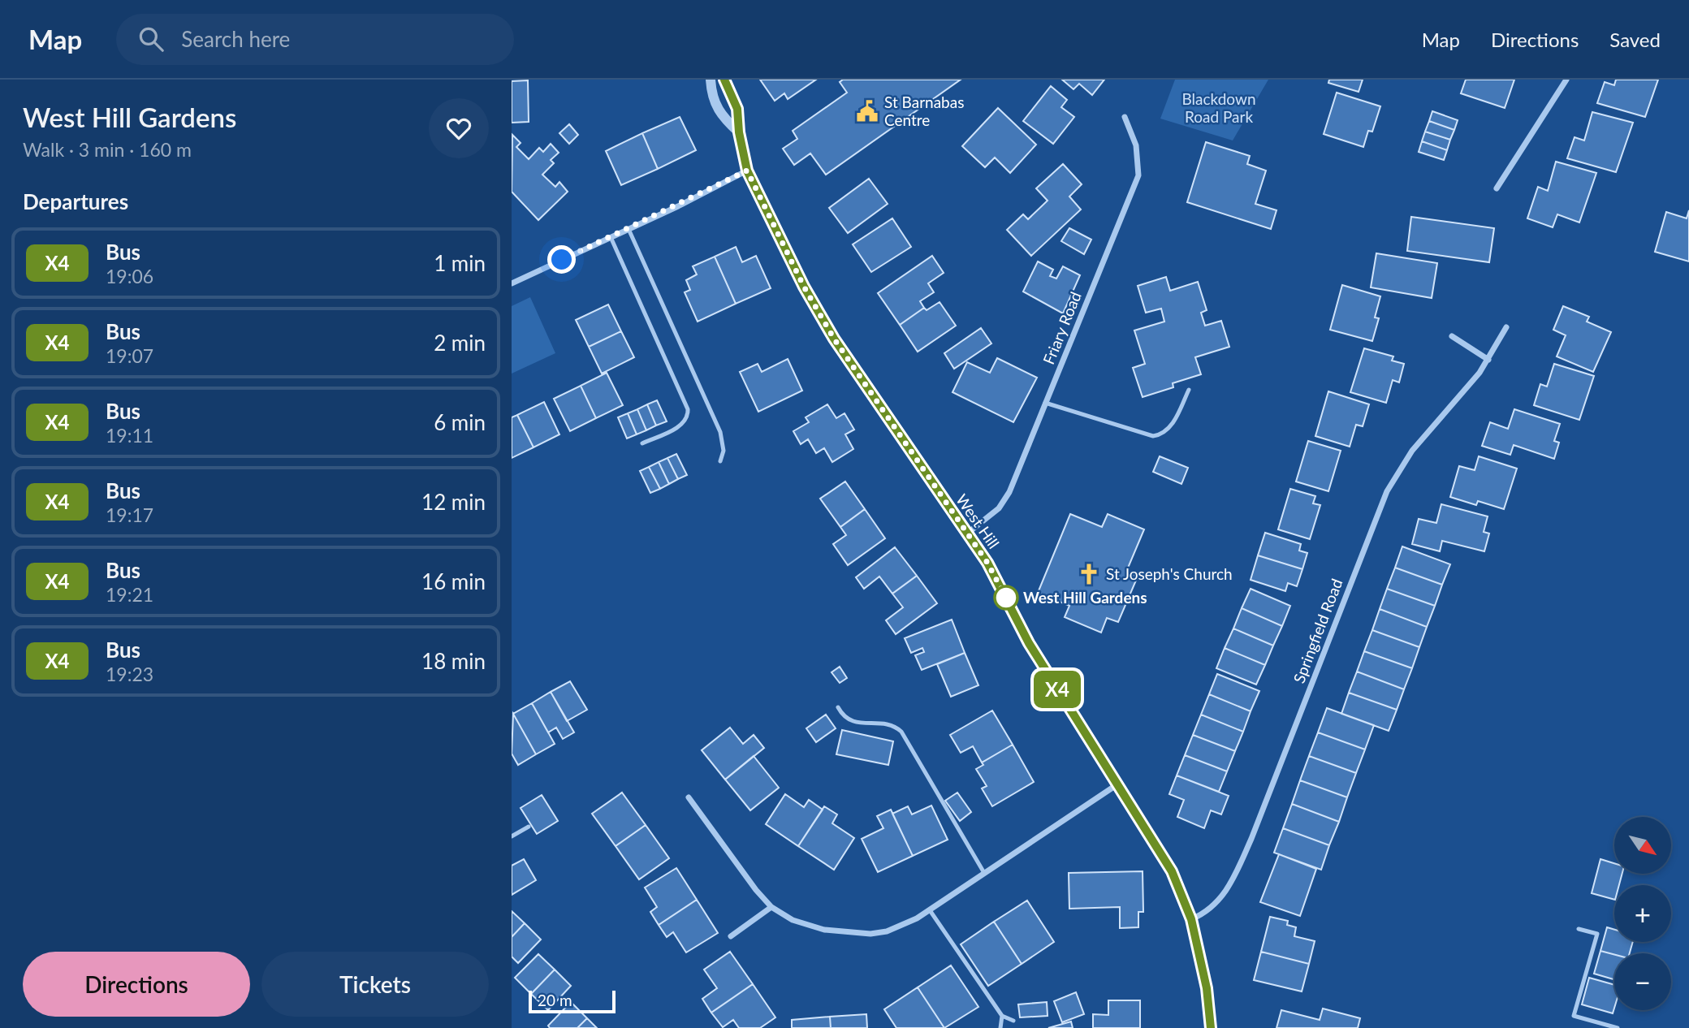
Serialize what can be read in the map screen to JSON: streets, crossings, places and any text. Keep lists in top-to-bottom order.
{
  "streets": {
    "street": ["Friary Road", "West Hill", "Springfield Road"]
  },
  "crossings": [
    ["Friary Road", "West Hill"],
    ["West Hill", "Springfield Road"]
  ],
  "parks": ["Blackdown Road Park"],
  "places": {
    "public building": ["St Barnabas Centre"],
    "church": ["St Joseph's Church"],
    "other": ["West Hill Gardens"]
  },
  "lines": ["bus line X4"],
  "scale_bar": "20 m",
  "north": "bottom right",
  "page": {
    "header": "Map",
    "search": "Search here",
    "nav": ["Map", "Directions", "Saved"],
    "heading": [
      ["West Hill Gardens", "Walk · 3 min · 160 m"],
      "Departures"
    ],
    "on_map": "X4",
    "list": [
      {
        "mark": "X4",
        "name": "Bus",
        "note": "19:06",
        "value": "1 min"
      },
      {
        "mark": "X4",
        "name": "Bus",
        "note": "19:07",
        "value": "2 min"
      },
      {
        "mark": "X4",
        "name": "Bus",
        "note": "19:11",
        "value": "6 min"
      },
      {
        "mark": "X4",
        "name": "Bus",
        "note": "19:17",
        "value": "12 min"
      },
      {
        "mark": "X4",
        "name": "Bus",
        "note": "19:21",
        "value": "16 min"
      },
      {
        "mark": "X4",
        "name": "Bus",
        "note": "19:23",
        "value": "18 min"
      }
    ],
    "map_buttons": ["+", "−"],
    "buttons": ["Directions", "Tickets"],
    "scale": "20 m"
  }
}
